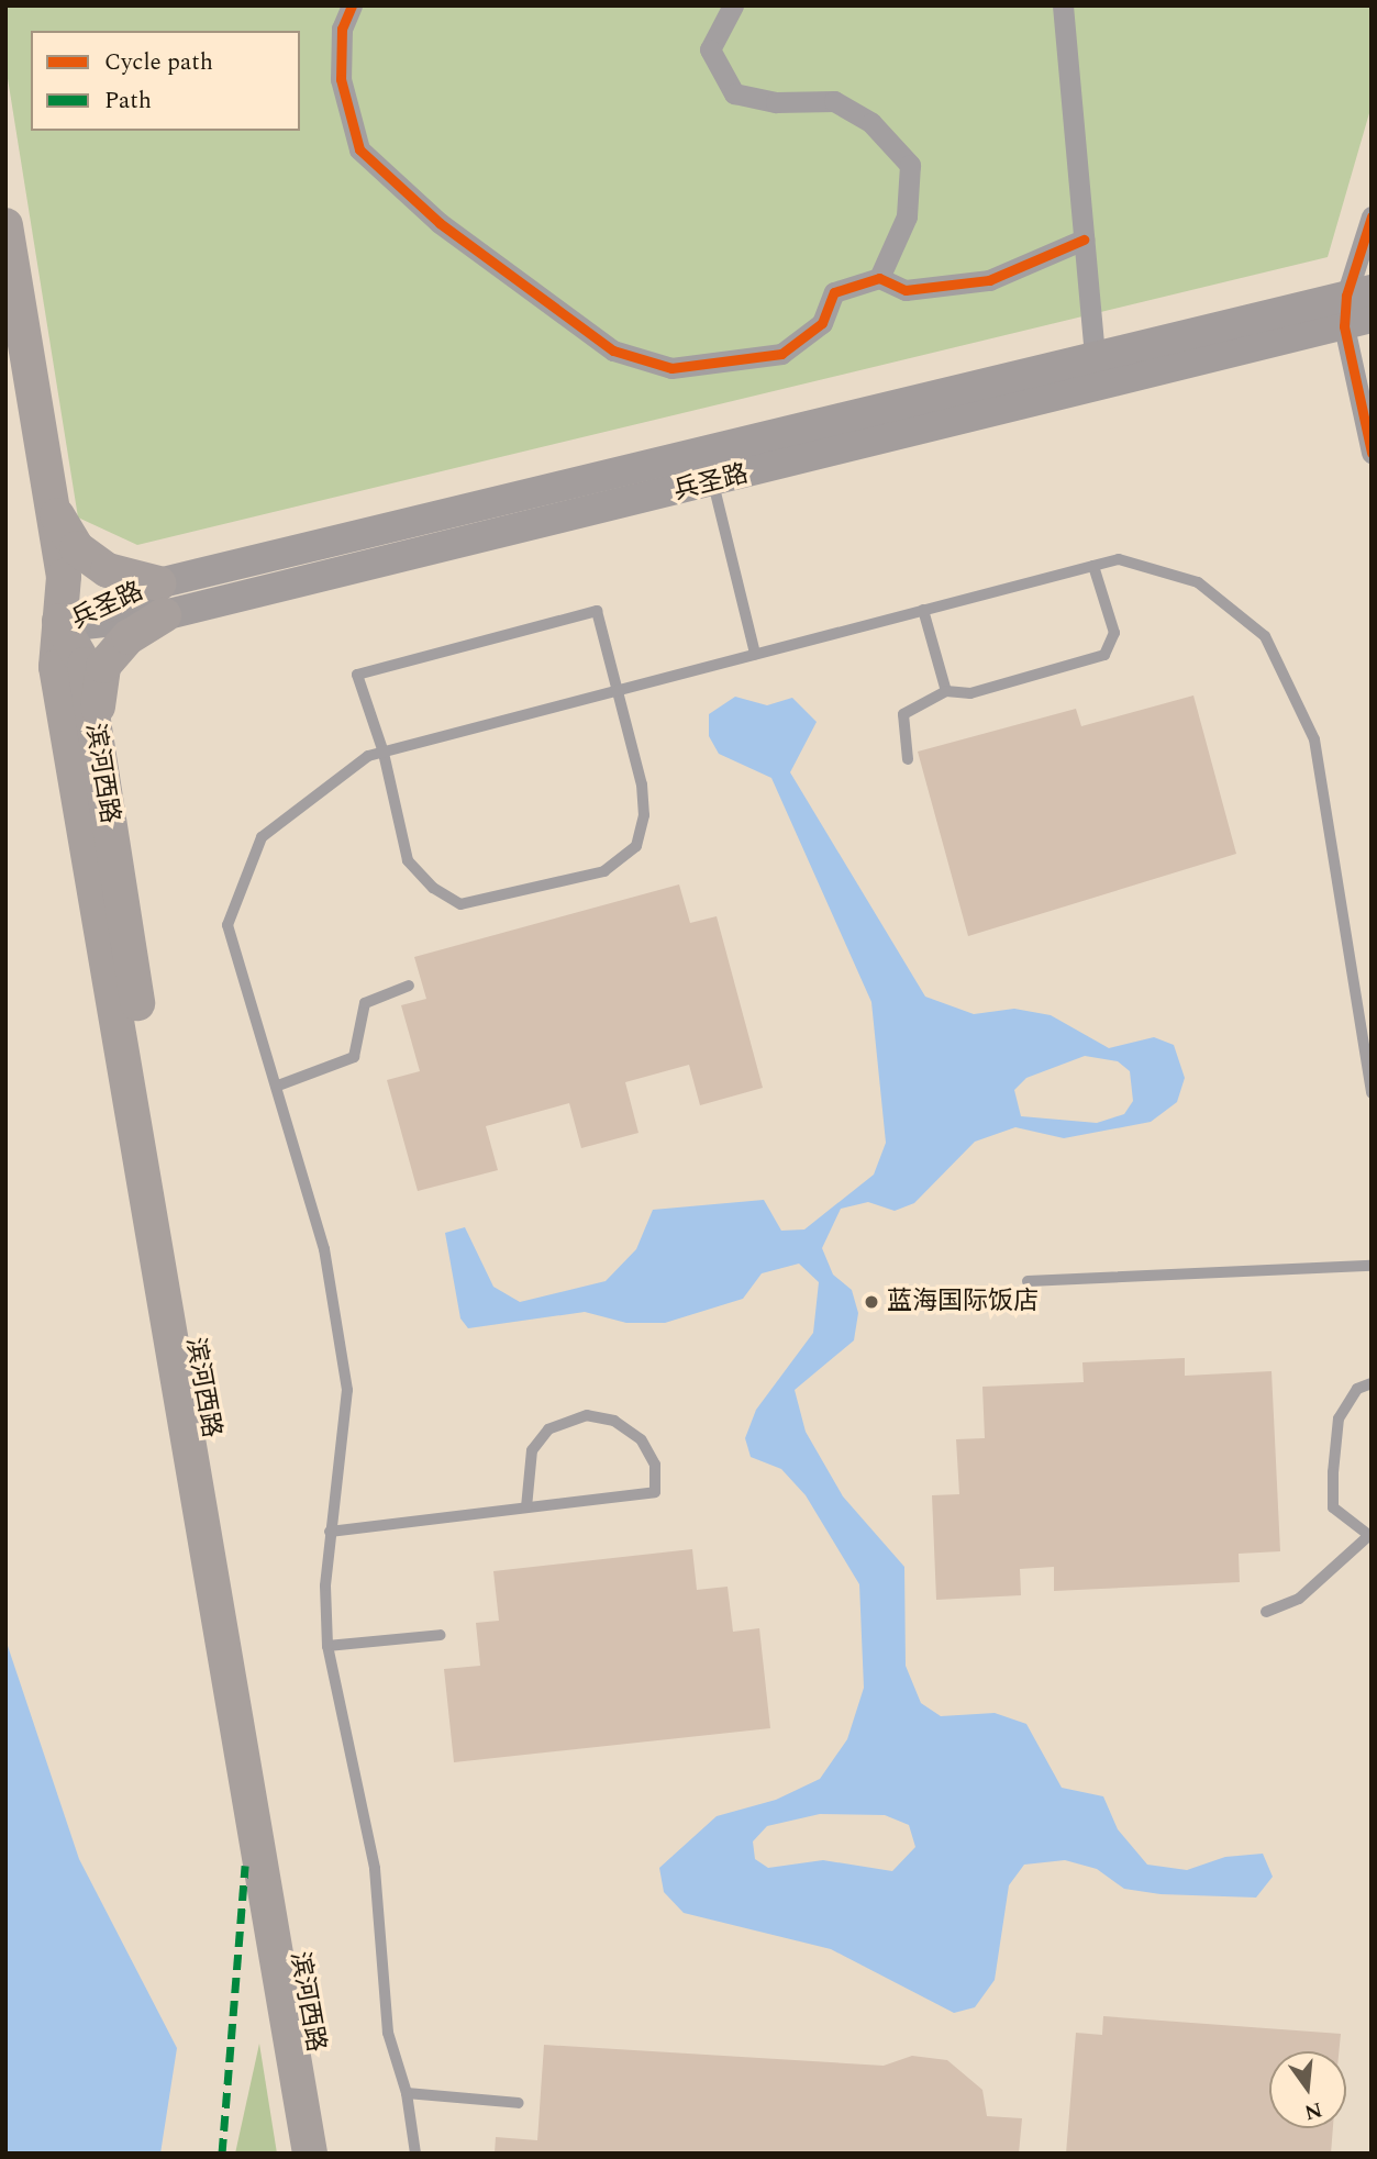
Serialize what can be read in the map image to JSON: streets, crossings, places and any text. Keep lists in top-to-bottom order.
{
  "streets": {
    "main road": ["兵圣路", "滨河西路"]
  },
  "crossings": [
    ["兵圣路", "滨河西路"]
  ],
  "places": ["蓝海国际饭店"],
  "legend": ["Cycle path", "Path"],
  "north": "bottom"
}
